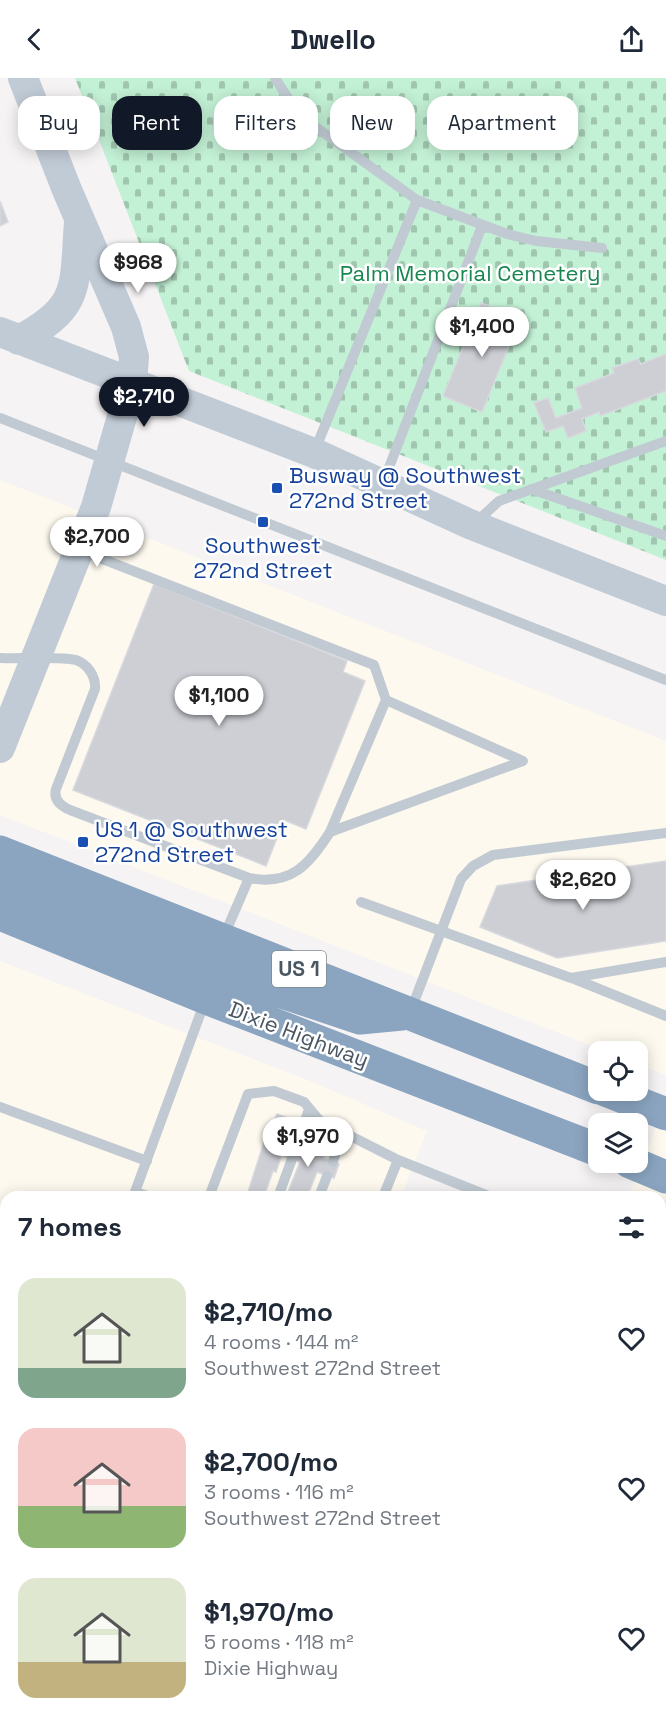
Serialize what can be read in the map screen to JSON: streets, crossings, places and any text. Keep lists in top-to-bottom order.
{
  "streets": {
    "highway": ["US 1", "Dixie Highway"]
  },
  "parks": ["Palm Memorial Cemetery"],
  "places": {
    "transit": ["Busway @ Southwest 272nd Street", "Southwest 272nd Street", "US 1 @ Southwest 272nd Street"]
  },
  "page": {
    "header": "Dwello",
    "chip": [
      "Buy",
      "Rent",
      "Filters",
      "New",
      "Apartment"
    ],
    "price": [
      "$968",
      "$1,400",
      "$2,710",
      "$2,700",
      "$1,100",
      "$2,620",
      "$1,970"
    ],
    "heading": "7 homes",
    "list": [
      {
        "name": "$2,710/mo",
        "note": "4 rooms · 144 m² · Southwest 272nd Street"
      },
      {
        "name": "$2,700/mo",
        "note": "3 rooms · 116 m² · Southwest 272nd Street"
      },
      {
        "name": "$1,970/mo",
        "note": "5 rooms · 118 m² · Dixie Highway"
      }
    ]
  }
}
